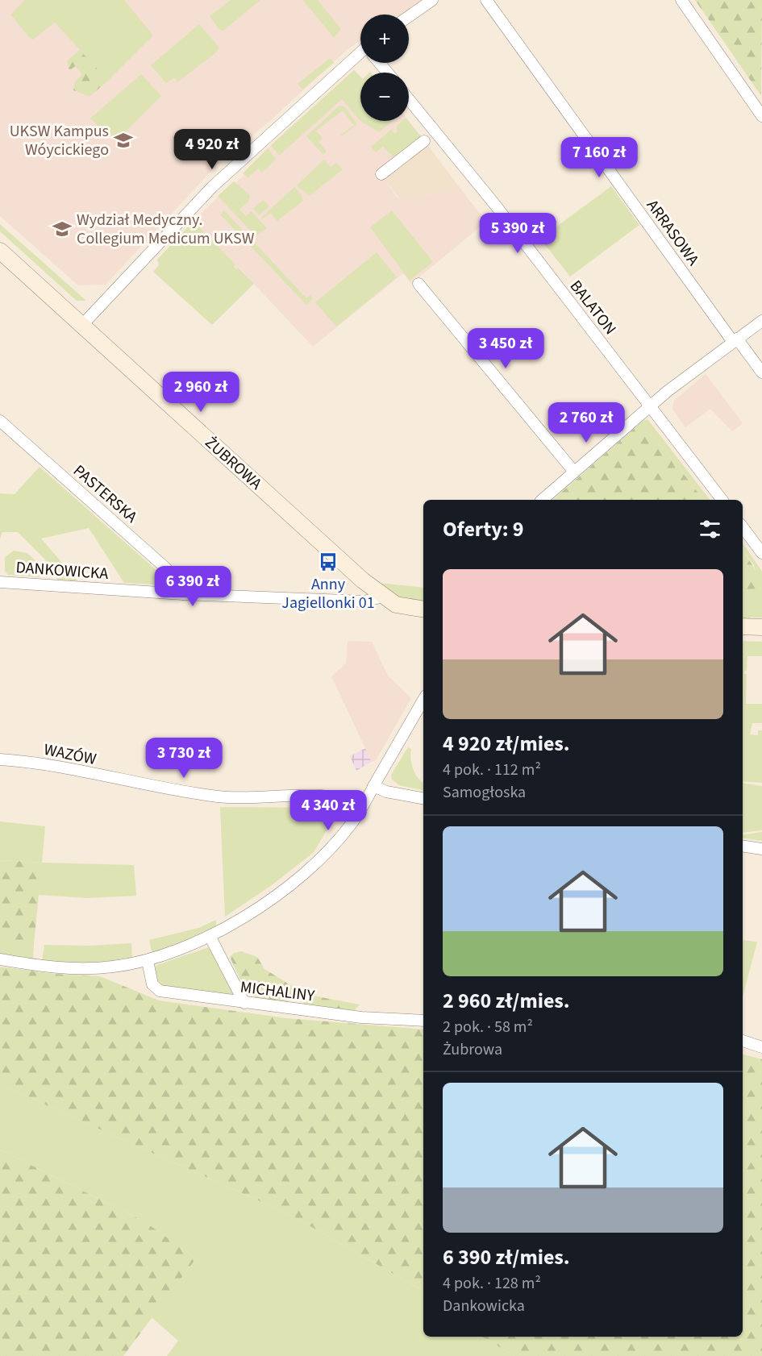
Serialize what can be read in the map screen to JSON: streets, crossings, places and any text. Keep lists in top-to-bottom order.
{
  "streets": {
    "street": [
      "ARRASOWA",
      "BALATON",
      "ŻUBROWA",
      "PASTERSKA",
      "DANKOWICKA",
      "WAZÓW",
      "MICHALINY"
    ]
  },
  "crossings": [
    ["ŻUBROWA", "DANKOWICKA"],
    ["PASTERSKA", "DANKOWICKA"]
  ],
  "places": {
    "school or university": ["UKSW Kampus Wóycickiego", "Wydział Medyczny. Collegium Medicum UKSW"],
    "bus stop": ["Anny Jagiellonki 01"]
  },
  "page": {
    "map_buttons": ["+", "−"],
    "price": [
      "4 920 zł",
      "7 160 zł",
      "5 390 zł",
      "3 450 zł",
      "2 960 zł",
      "2 760 zł",
      "6 390 zł",
      "3 730 zł",
      "4 340 zł"
    ],
    "heading": "Oferty: 9",
    "list": [
      {
        "name": "4 920 zł/mies.",
        "note": "4 pok. · 112 m² · Samogłoska"
      },
      {
        "name": "2 960 zł/mies.",
        "note": "2 pok. · 58 m² · Żubrowa"
      },
      {
        "name": "6 390 zł/mies.",
        "note": "4 pok. · 128 m² · Dankowicka"
      }
    ]
  }
}
